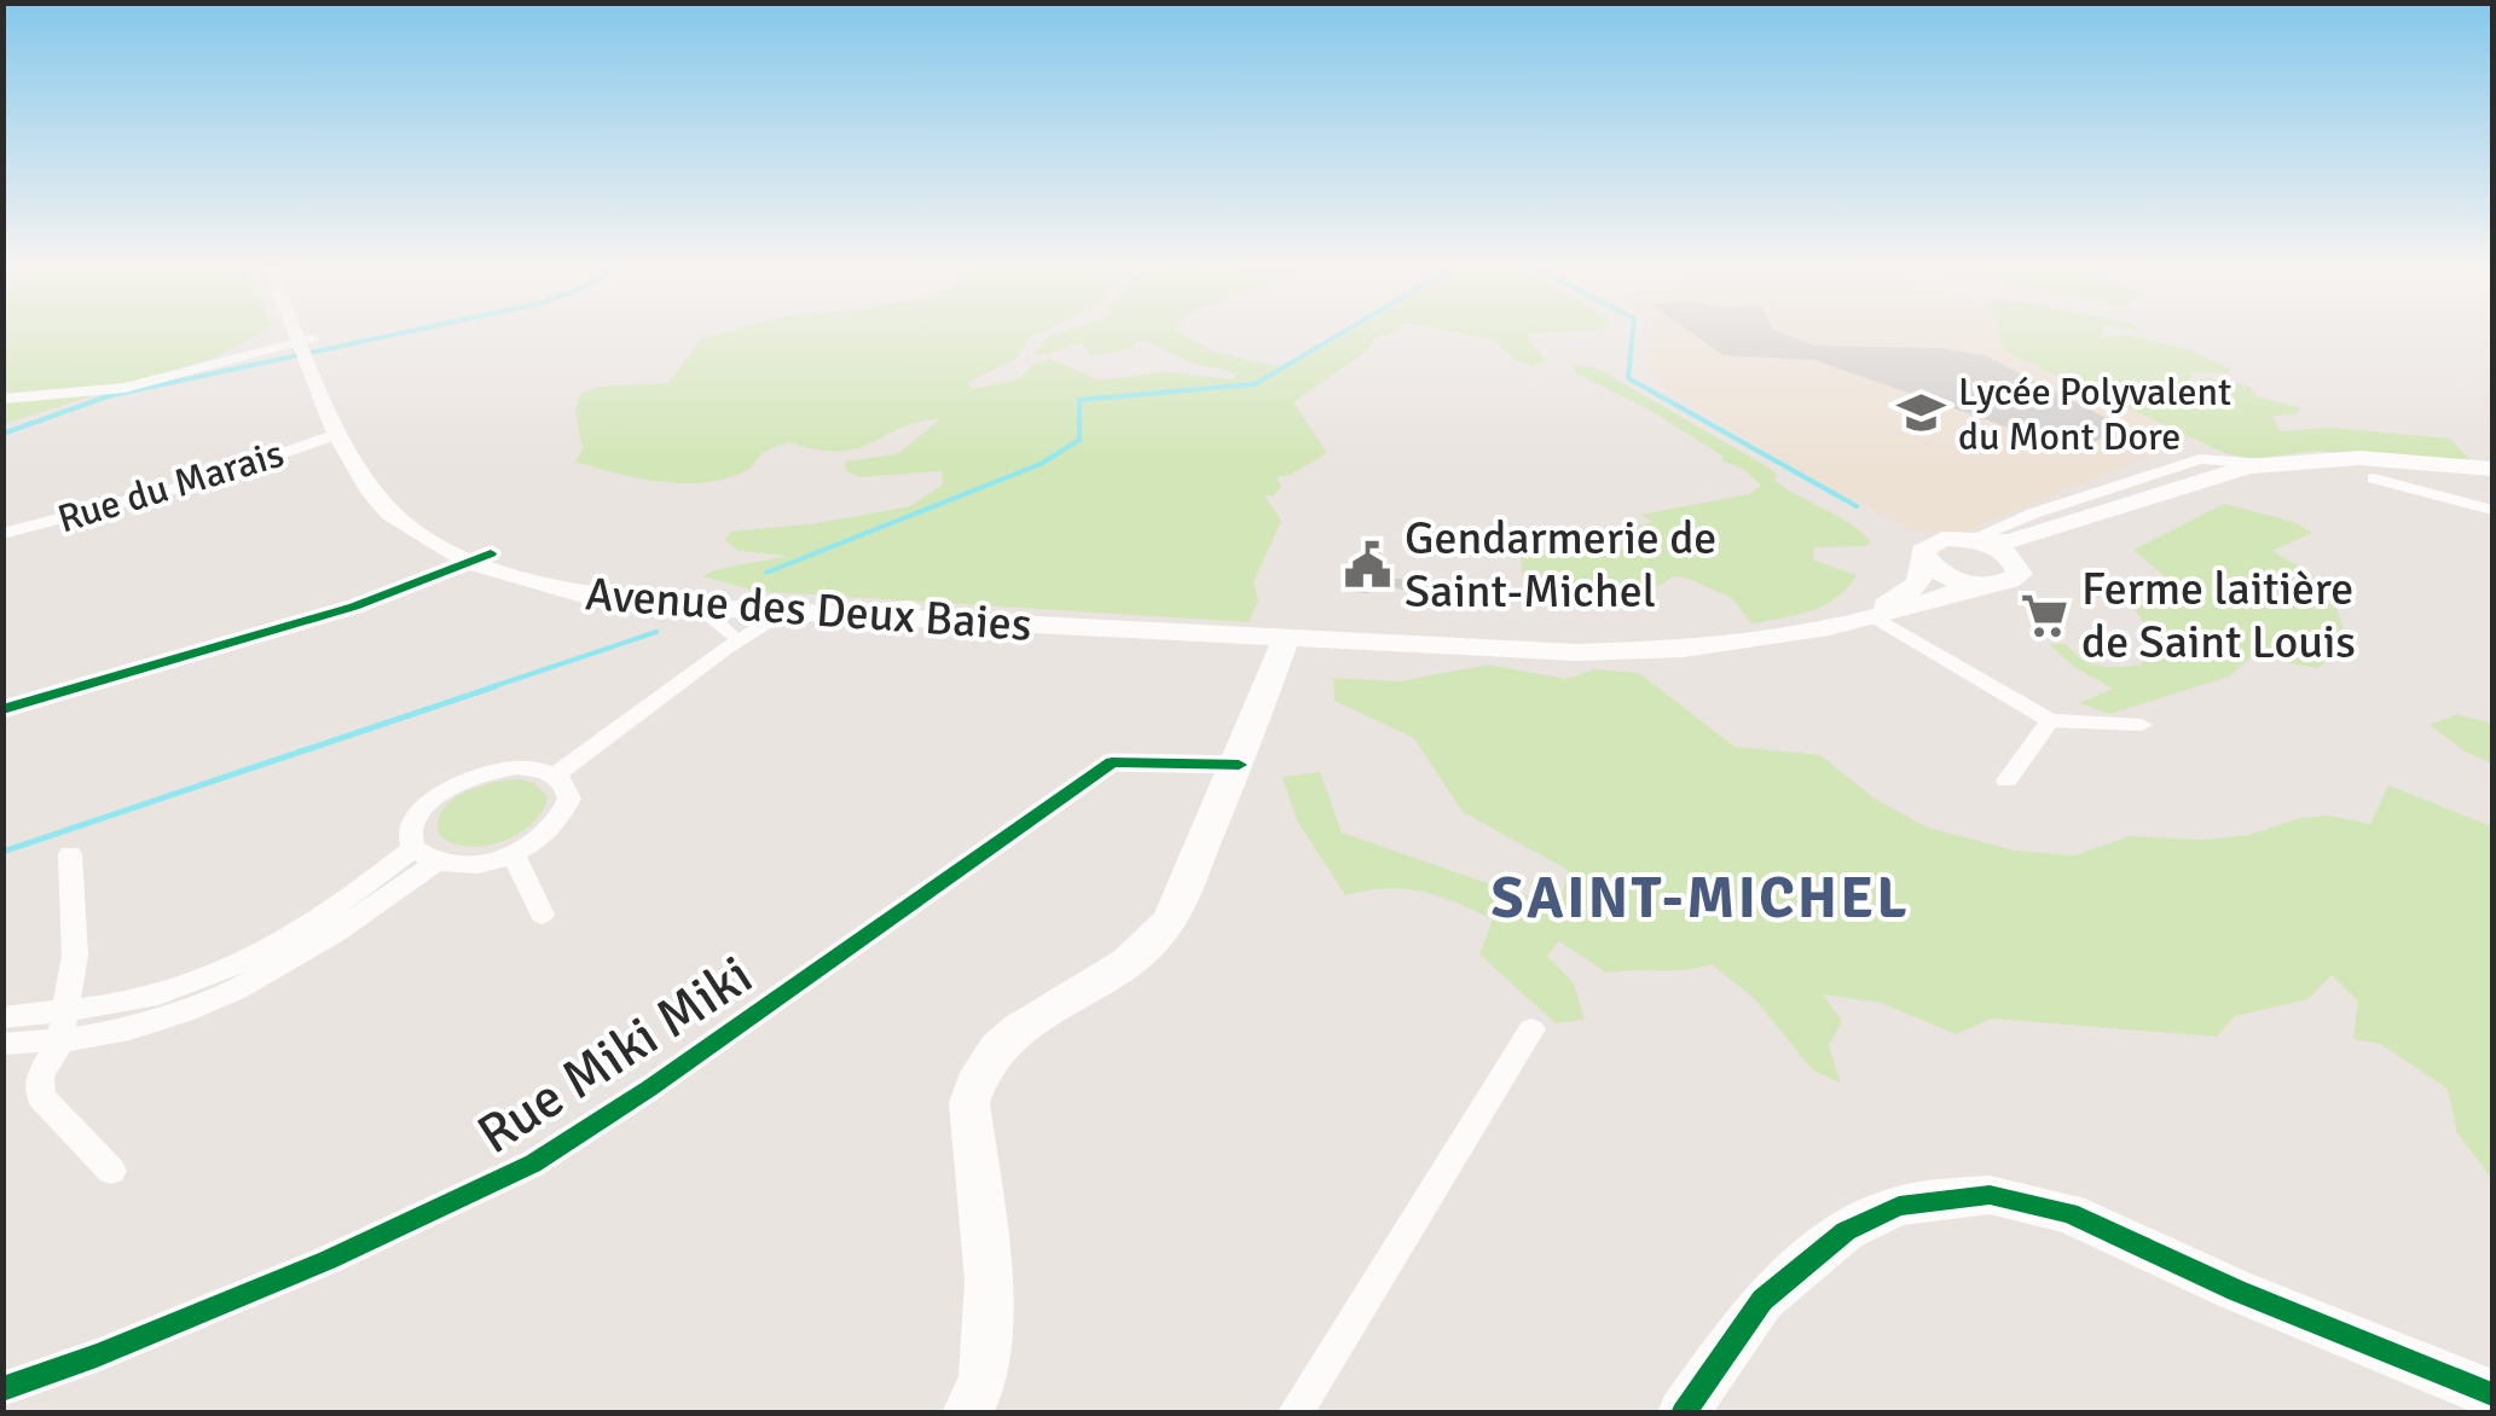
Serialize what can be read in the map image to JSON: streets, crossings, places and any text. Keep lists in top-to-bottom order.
{
  "streets": {
    "main road": ["Avenue des Deux Baies"],
    "street": ["Rue du Marais", "Rue Miki Miki"]
  },
  "crossings": [
    ["Rue du Marais", "Avenue des Deux Baies"]
  ],
  "districts": ["SAINT-MICHEL"],
  "places": {
    "school or university": ["Lycée Polyvalent du Mont Dore"],
    "public building": ["Gendarmerie de Saint-Michel"],
    "supermarket": ["Ferme laitière de Saint Louis"]
  }
}
